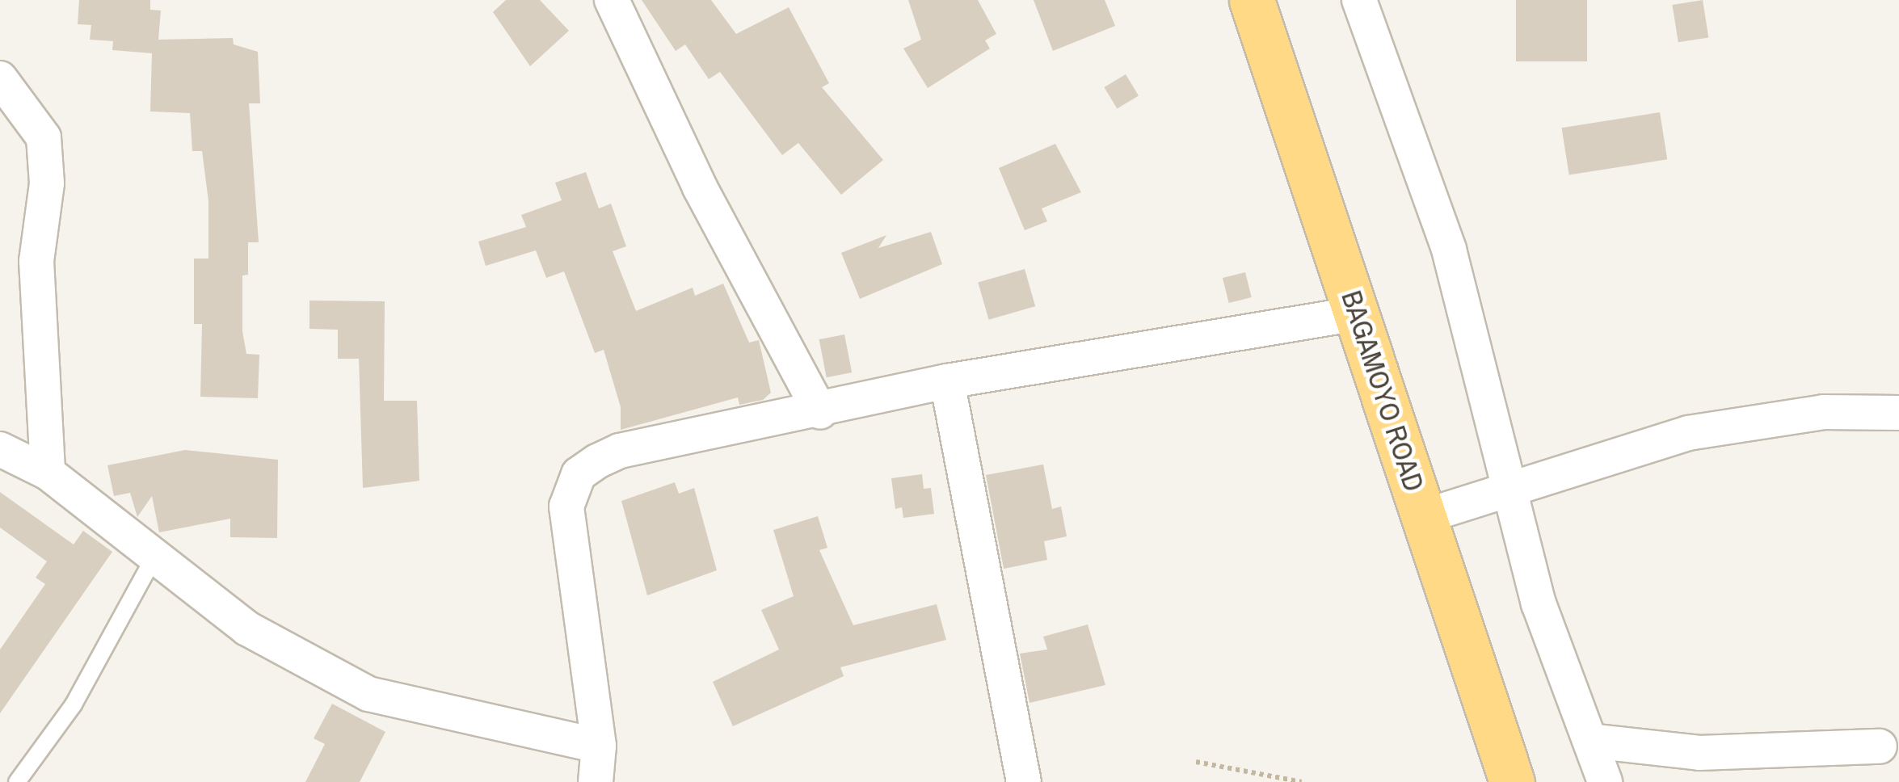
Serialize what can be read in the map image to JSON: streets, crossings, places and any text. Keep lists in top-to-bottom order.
{
  "streets": {
    "highway": ["BAGAMOYO ROAD"]
  }
}
